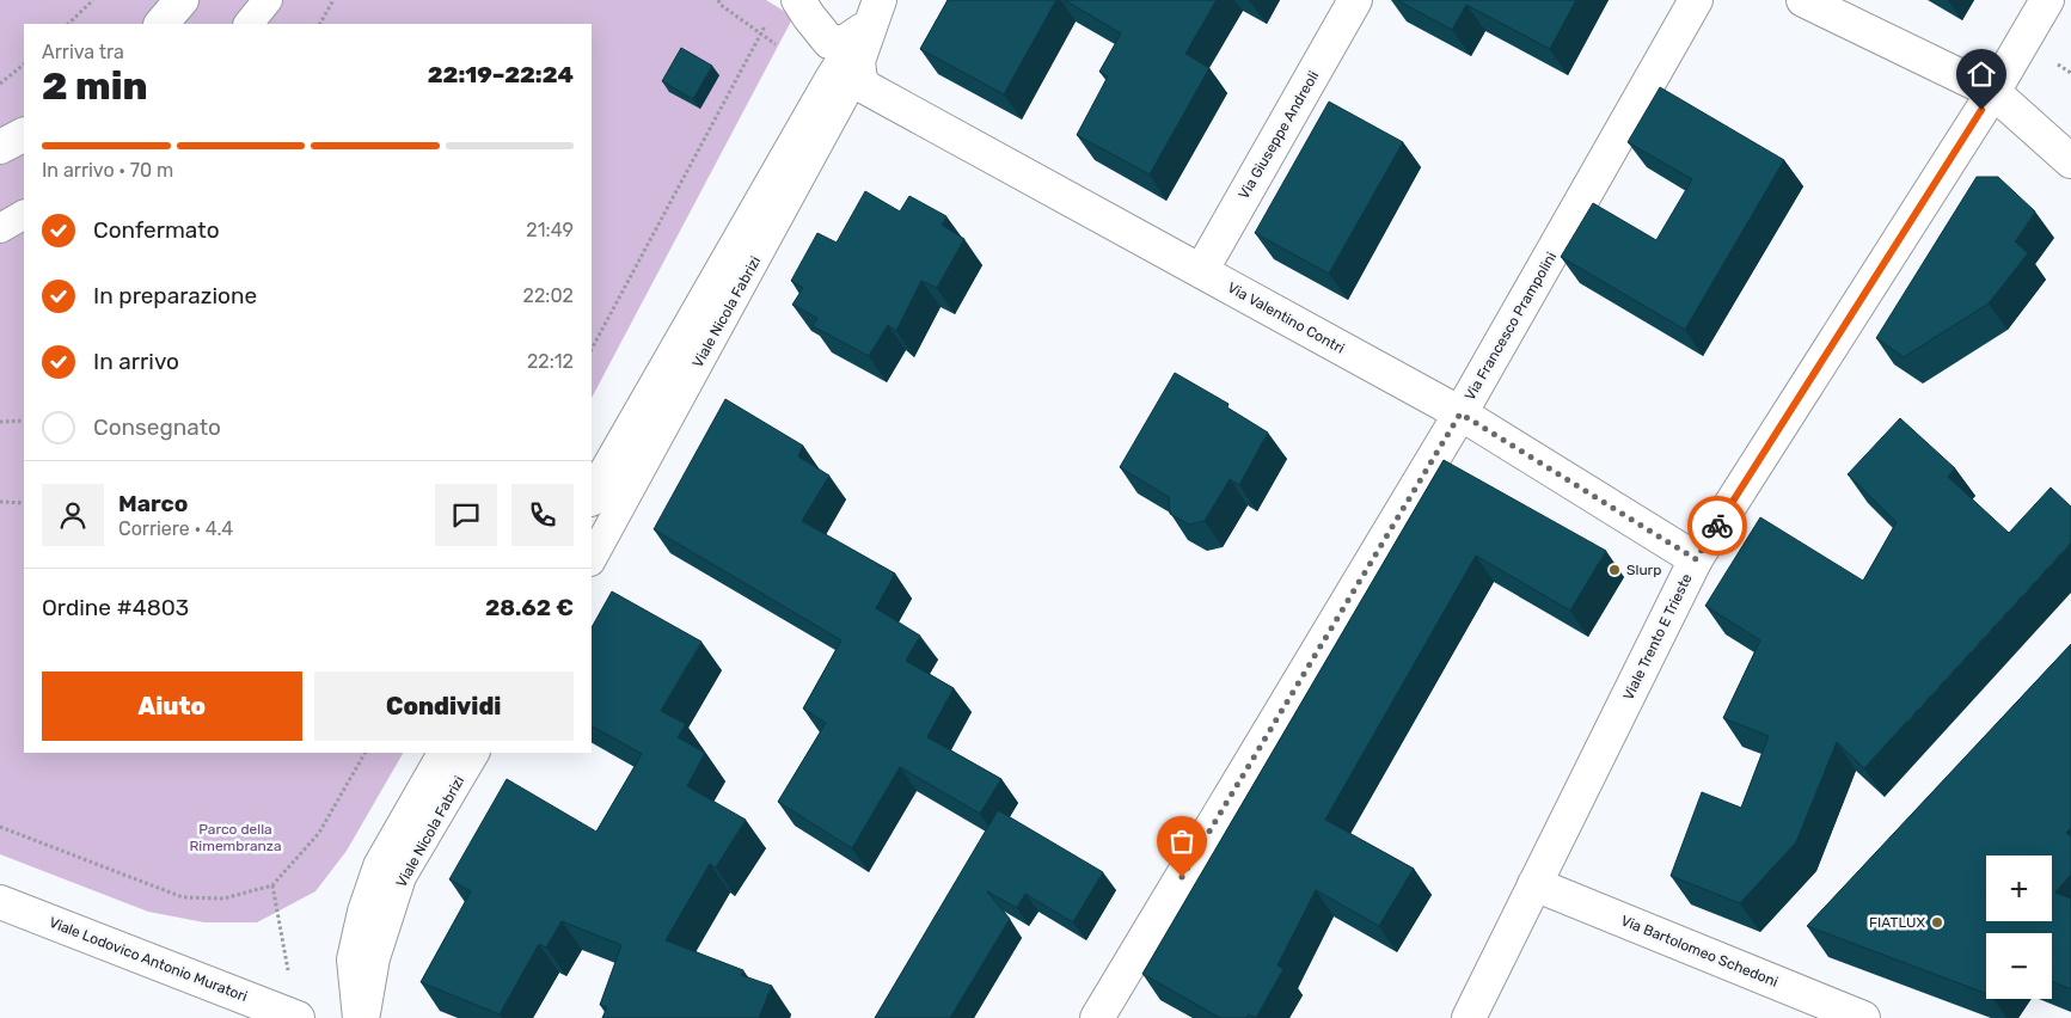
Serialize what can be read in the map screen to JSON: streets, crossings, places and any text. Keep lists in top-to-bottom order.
{
  "streets": {
    "street": [
      "Via Giuseppe Andreoli",
      "Viale Nicola Fabrizi",
      "Via Valentino Contri",
      "Via Francesco Prampolini",
      "Viale Trento E Trieste",
      "Via Bartolomeo Schedoni",
      "Viale Lodovico Antonio Muratori"
    ]
  },
  "crossings": [
    ["Via Giuseppe Andreoli", "Via Valentino Contri"],
    ["Via Valentino Contri", "Via Francesco Prampolini"],
    ["Via Valentino Contri", "Viale Trento E Trieste"],
    ["Viale Trento E Trieste", "Via Bartolomeo Schedoni"]
  ],
  "parks": ["Parco della Rimembranza"],
  "places": ["Slurp", "FIATLUX"],
  "page": {
    "heading": ["2 min", "Arriva tra", "22:19–22:24"],
    "panel": [
      "Marco",
      "Corriere · 4.4",
      "Ordine #4803",
      "28.62 €"
    ],
    "bar": "In arrivo · 70 m",
    "list": [
      ["Confermato", "21:49"],
      ["In preparazione", "22:02"],
      ["In arrivo", "22:12"],
      "Consegnato"
    ],
    "buttons": ["Aiuto", "Condividi"],
    "map_buttons": ["+", "−"]
  }
}
